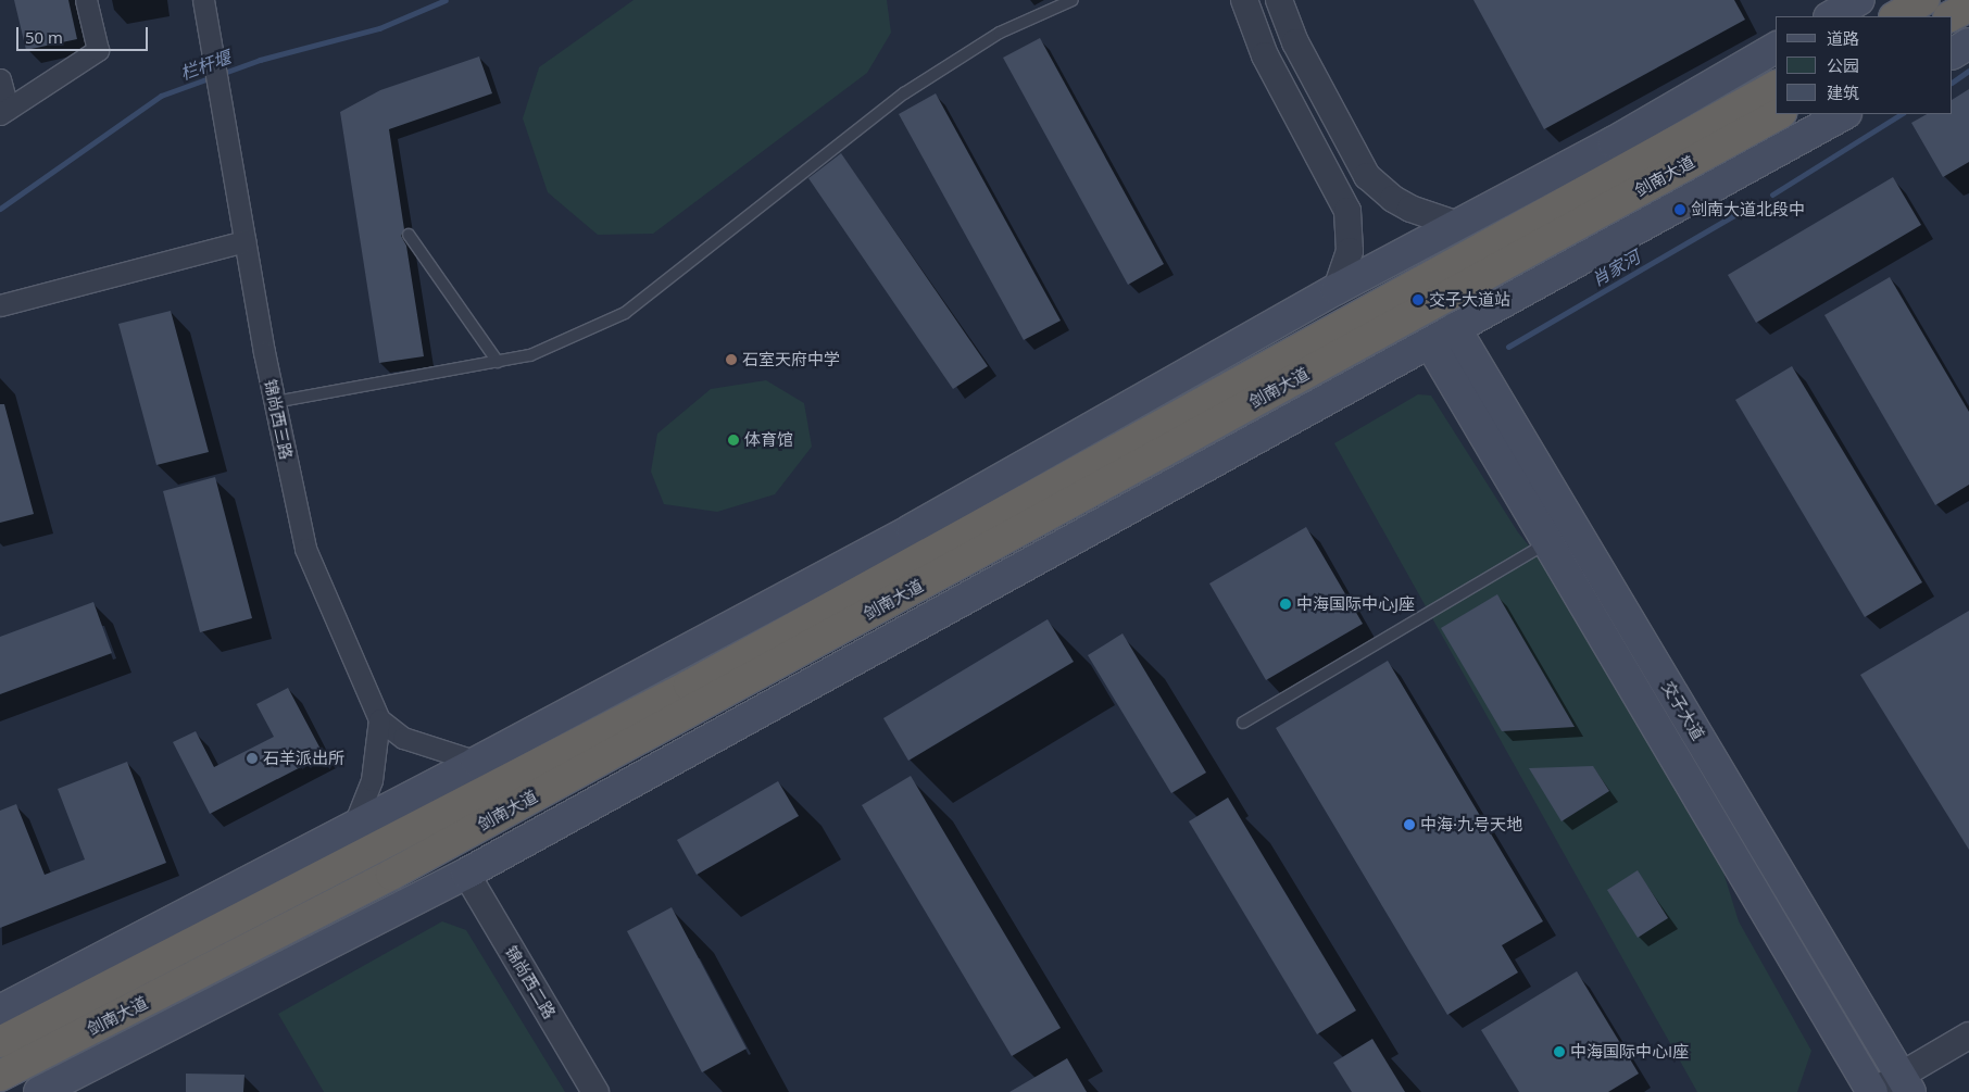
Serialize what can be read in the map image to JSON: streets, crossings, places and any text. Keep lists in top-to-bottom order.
{
  "streets": {
    "highway": ["剑南大道"],
    "main road": ["交子大道"],
    "street": ["锦尚西三路", "锦尚西二路"]
  },
  "water": ["栏杆堰", "肖家河"],
  "places": [
    "剑南大道北段中",
    "交子大道站",
    "石室天府中学",
    "体育馆",
    "中海国际中心J座",
    "石羊派出所",
    "中海·九号天地",
    "中海国际中心I座"
  ],
  "legend": ["道路", "公园", "建筑"],
  "scale_bar": "50 m"
}
